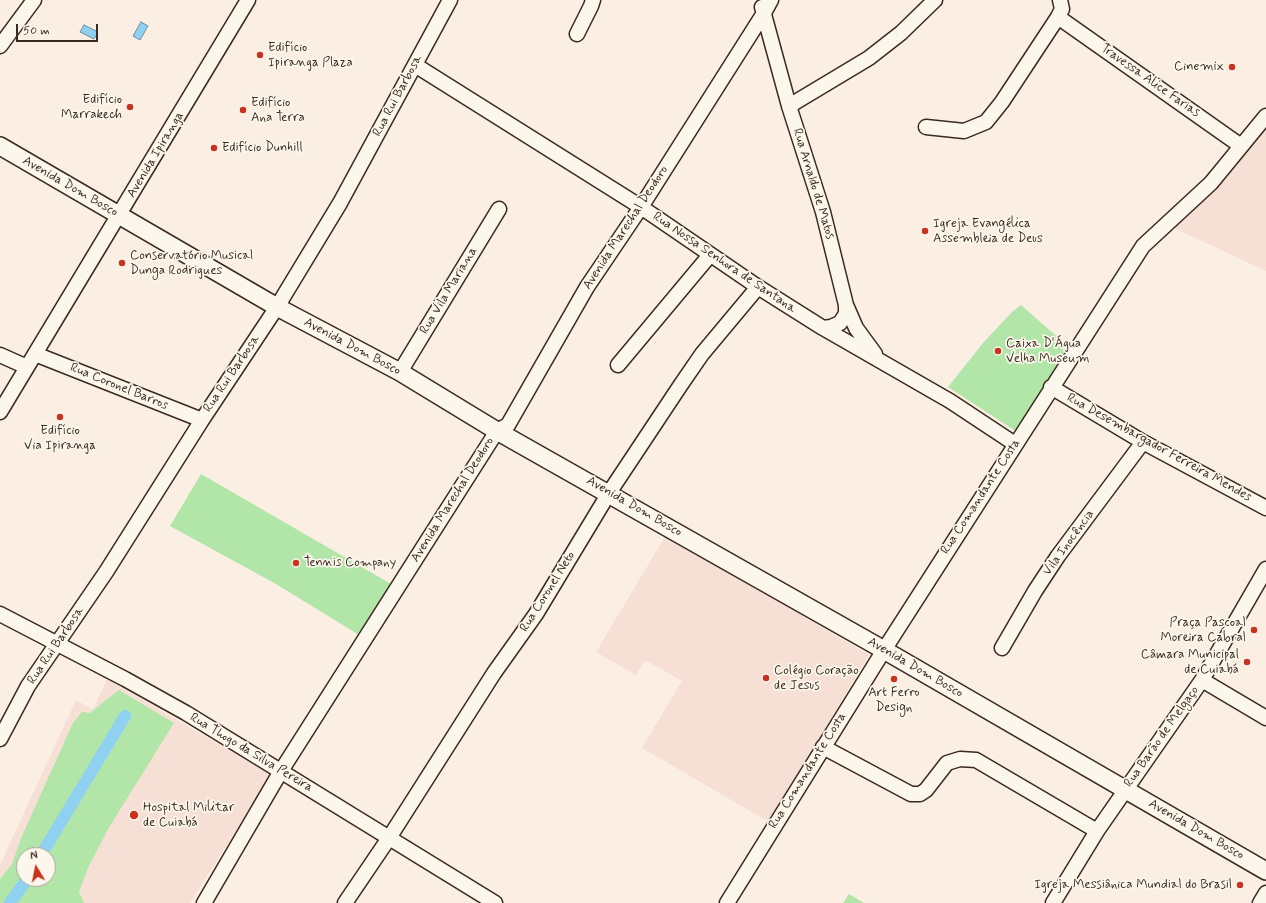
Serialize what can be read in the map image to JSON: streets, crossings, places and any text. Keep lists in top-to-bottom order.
{
  "streets": {
    "main road": ["Avenida Dom Bosco"],
    "street": [
      "Travessa Alice Farias",
      "Rua Rui Barbosa",
      "Avenida Ipiranga",
      "Rua Arnaldo de Matos",
      "Avenida Marechal Deodoro",
      "Rua Nossa Senhora de Santana",
      "Rua Vila Mariana",
      "Rua Coronel Barros",
      "Rua Desembargador Ferreira Mendes",
      "Rua Comandante Costa",
      "Vila Inocência",
      "Rua Coronel Neto",
      "Rua Barão de Melgaço",
      "Rua Thogo da Silva Pereira"
    ]
  },
  "crossings": [
    ["Travessa Alice Farias", "Rua Comandante Costa"],
    ["Rua Rui Barbosa", "Avenida Dom Bosco"],
    ["Rua Rui Barbosa", "Rua Nossa Senhora de Santana"],
    ["Rua Rui Barbosa", "Rua Coronel Barros"],
    ["Rua Rui Barbosa", "Rua Thogo da Silva Pereira"],
    ["Avenida Ipiranga", "Avenida Dom Bosco"],
    ["Avenida Ipiranga", "Rua Coronel Barros"],
    ["Rua Arnaldo de Matos", "Avenida Marechal Deodoro"],
    ["Rua Arnaldo de Matos", "Rua Nossa Senhora de Santana"],
    ["Avenida Dom Bosco", "Avenida Marechal Deodoro"],
    ["Avenida Dom Bosco", "Rua Vila Mariana"],
    ["Avenida Dom Bosco", "Rua Comandante Costa"],
    ["Avenida Dom Bosco", "Rua Coronel Neto"],
    ["Avenida Dom Bosco", "Rua Barão de Melgaço"],
    ["Avenida Marechal Deodoro", "Rua Nossa Senhora de Santana"],
    ["Avenida Marechal Deodoro", "Rua Thogo da Silva Pereira"],
    ["Rua Nossa Senhora de Santana", "Rua Comandante Costa"],
    ["Rua Nossa Senhora de Santana", "Rua Coronel Neto"],
    ["Rua Desembargador Ferreira Mendes", "Rua Comandante Costa"],
    ["Rua Desembargador Ferreira Mendes", "Vila Inocência"],
    ["Rua Coronel Neto", "Rua Thogo da Silva Pereira"]
  ],
  "places": [
    "Edifício Ipiranga Plaza",
    "Cinemix",
    "Edifício Marrakech",
    "Edifício Ana Terra",
    "Edifício Dunhill",
    "Igreja Evangélica Assembleia de Deus",
    "Conservatório Musical Dunga Rodrigues",
    "Caixa D'Água Velha Museum",
    "Edifício Via Ipiranga",
    "Tennis Company",
    "Praça Pascoal Moreira Cabral",
    "Câmara Municipal de Cuiabá",
    "Colégio Coração de Jesus",
    "Art Ferro Design",
    "Hospital Militar de Cuiabá",
    "Igreja Messiânica Mundial do Brasil"
  ],
  "scale_bar": "50 m",
  "north": "top"
}
